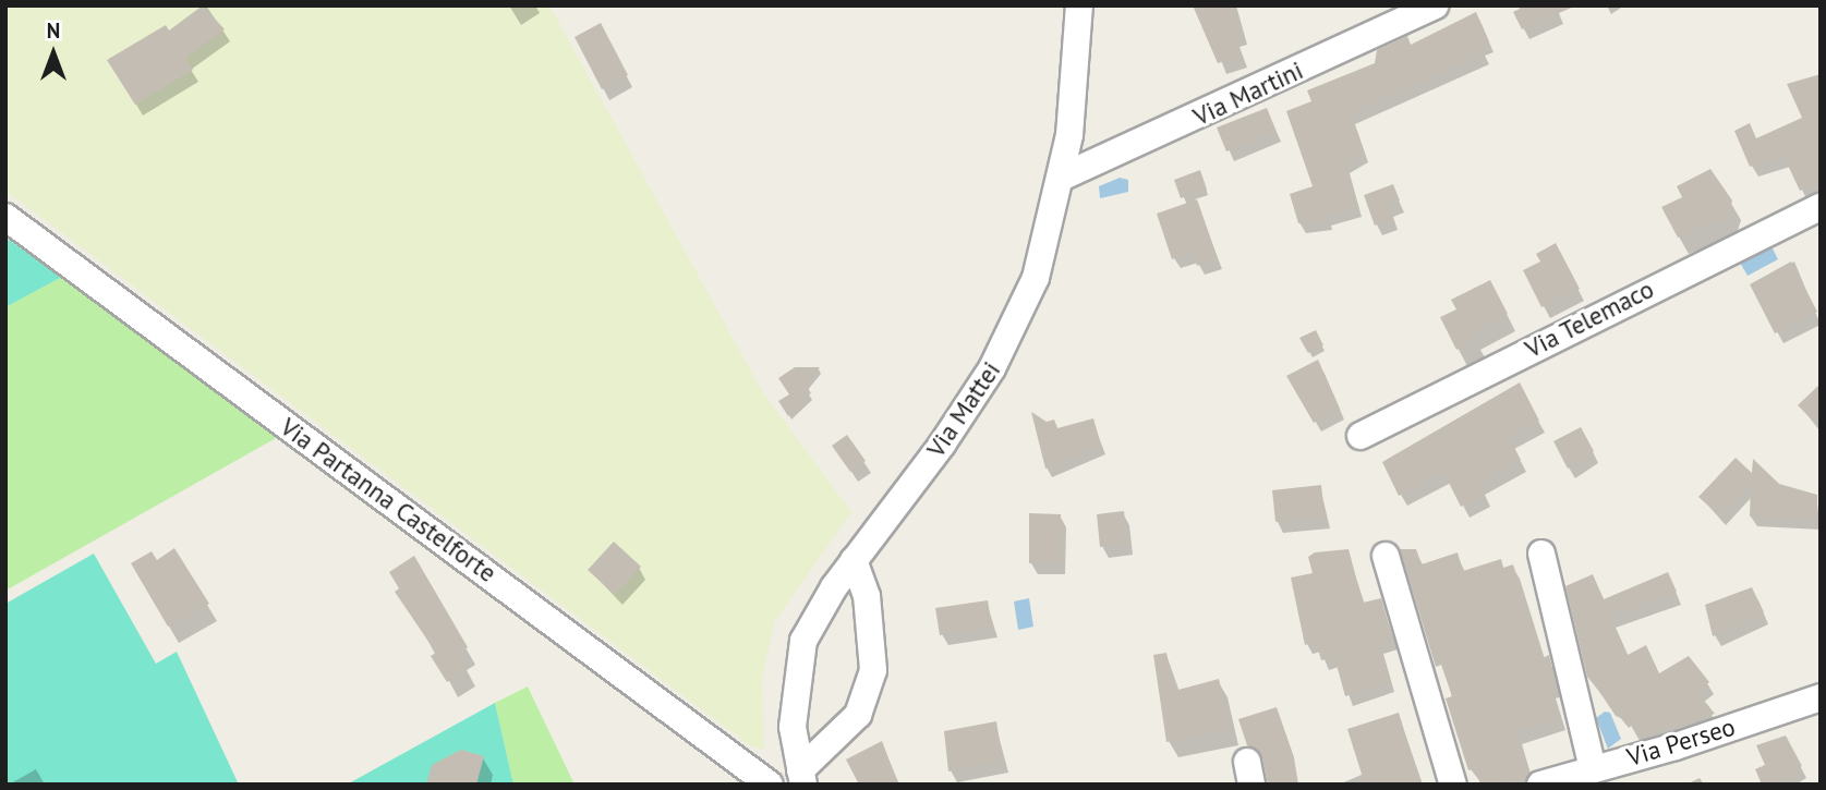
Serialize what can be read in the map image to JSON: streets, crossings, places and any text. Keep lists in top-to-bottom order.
{
  "streets": {
    "street": [
      "Via Martini",
      "Via Telemaco",
      "Via Mattei",
      "Via Partanna Castelforte",
      "Via Perseo"
    ]
  },
  "crossings": [
    ["Via Martini", "Via Mattei"]
  ],
  "north": "top"
}
